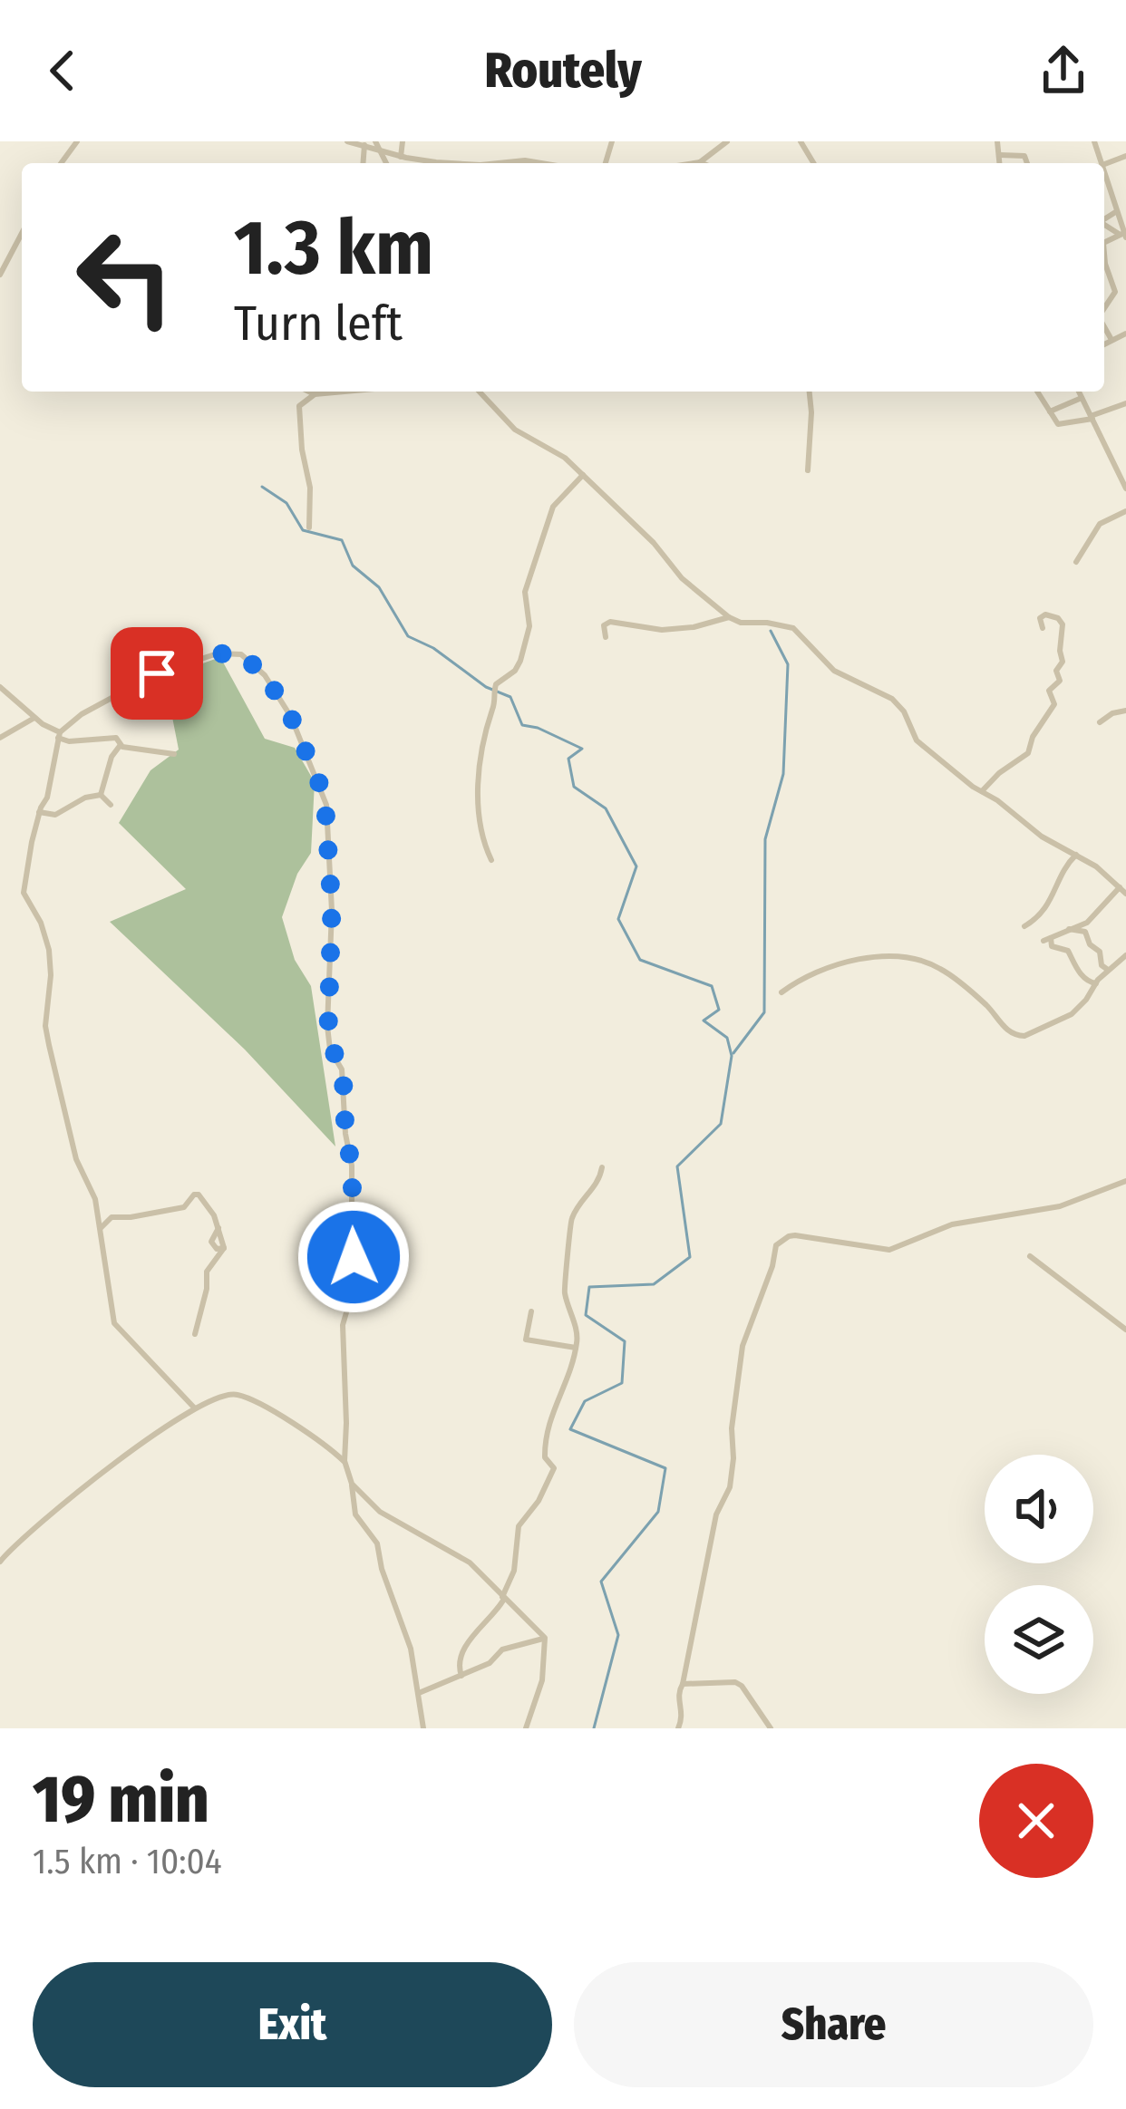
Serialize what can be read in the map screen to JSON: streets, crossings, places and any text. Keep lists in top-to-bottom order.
{
  "page": {
    "header": "Routely",
    "turn": ["1.3 km", "Turn left"],
    "heading": ["19 min", "1.5 km · 10:04"],
    "buttons": ["Exit", "Share"]
  }
}
